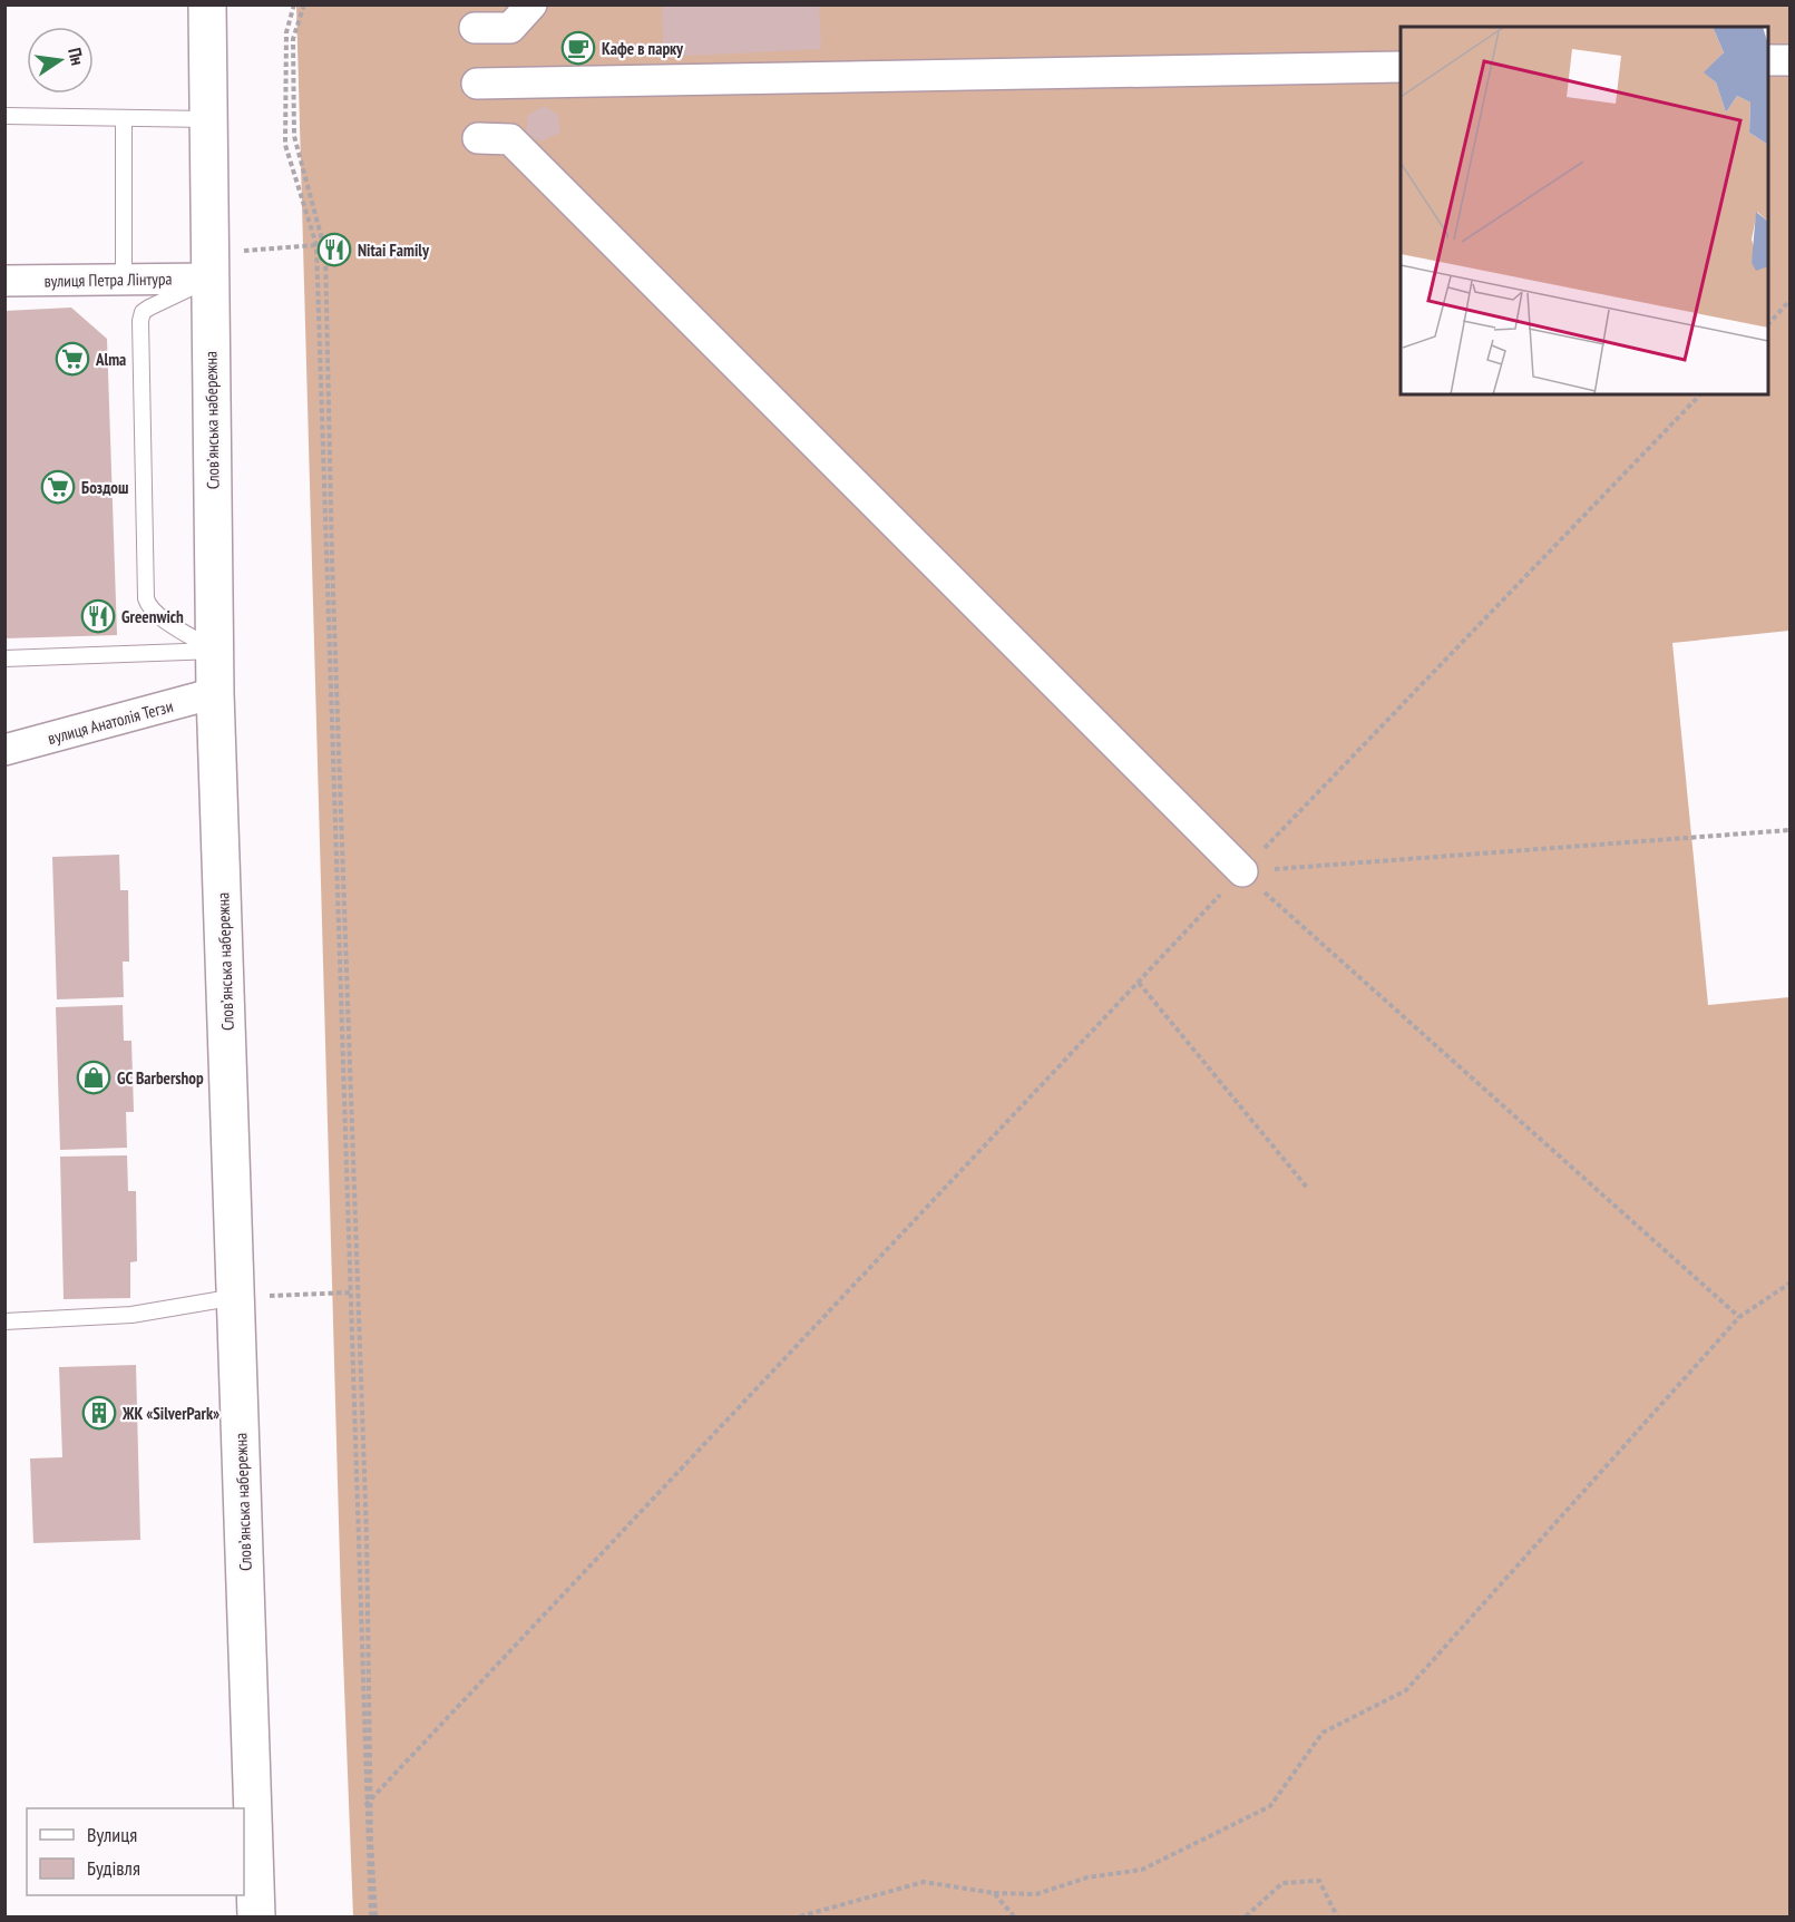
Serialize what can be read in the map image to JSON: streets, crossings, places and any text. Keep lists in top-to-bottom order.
{
  "streets": {
    "street": ["вулиця Петра Лінтура", "Словʼянська набережна", "вулиця Анатолія Тегзи"]
  },
  "crossings": [
    ["вулиця Петра Лінтура", "Словʼянська набережна"],
    ["Словʼянська набережна", "вулиця Анатолія Тегзи"]
  ],
  "places": {
    "cafe": ["Кафе в парку"],
    "restaurant": ["Nitai Family", "Greenwich"],
    "supermarket": ["Alma", "Боздош"],
    "shop": ["GC Barbershop"],
    "building": ["ЖК «SilverPark»"]
  },
  "legend": ["Вулиця", "Будівля"],
  "north": "right"
}
